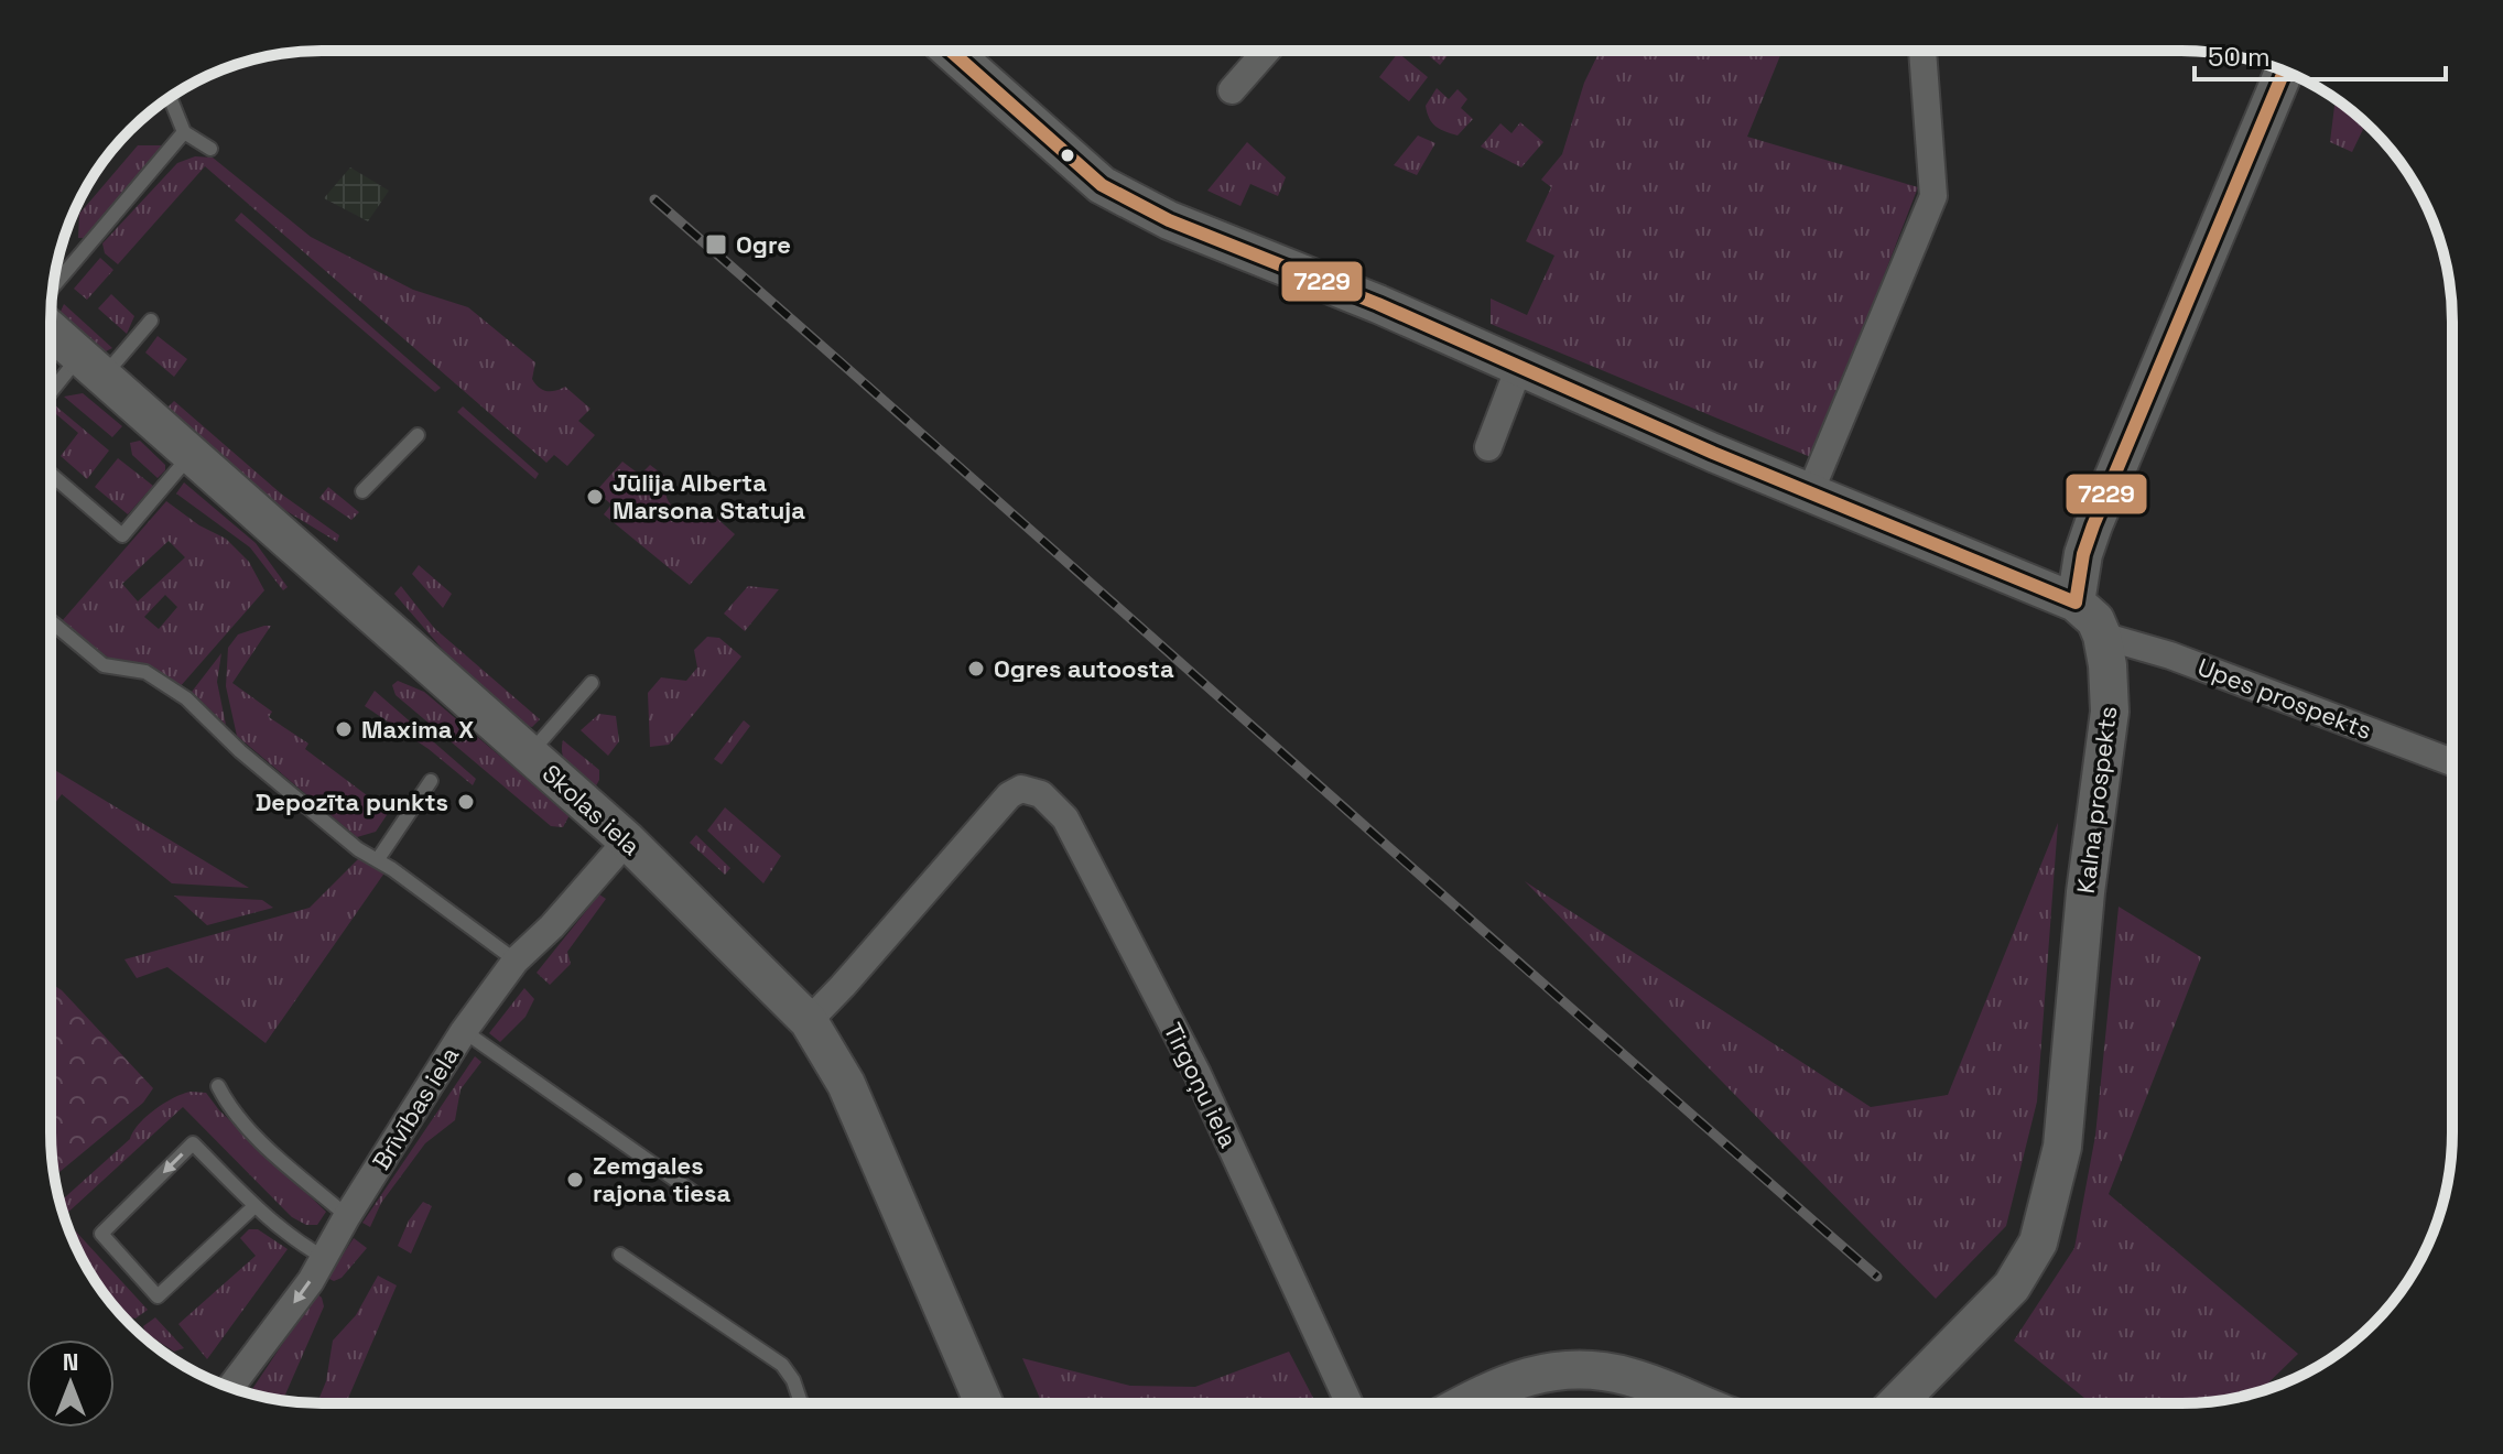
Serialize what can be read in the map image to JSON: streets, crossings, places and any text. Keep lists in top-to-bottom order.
{
  "streets": {
    "main road": ["Kalna prospekts", "Skolas iela"],
    "street": ["Upes prospekts", "Tirgoņu iela", "Brīvības iela"]
  },
  "crossings": [
    ["Upes prospekts", "Kalna prospekts"],
    ["Skolas iela", "Tirgoņu iela"],
    ["Skolas iela", "Brīvības iela"]
  ],
  "places": {
    "transit": ["Ogre"],
    "other": [
      "Jūlija Alberta Marsona Statuja",
      "Ogres autoosta",
      "Maxima X",
      "Depozīta punkts",
      "Zemgales rajona tiesa"
    ]
  },
  "lines": ["transit line 7229"],
  "scale_bar": "50 m",
  "north": "top"
}
